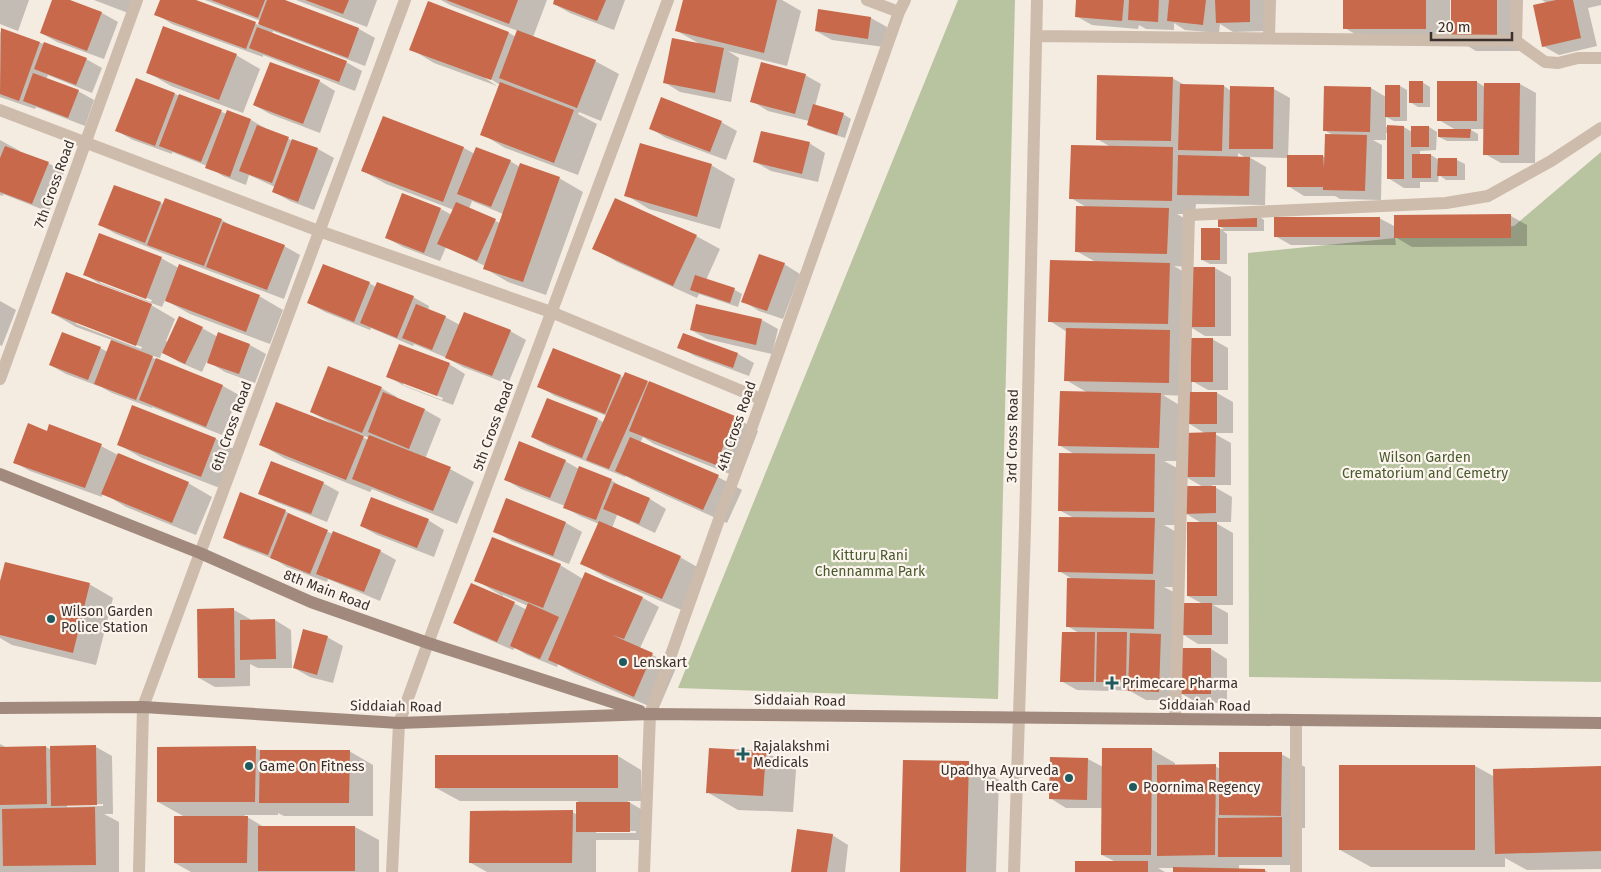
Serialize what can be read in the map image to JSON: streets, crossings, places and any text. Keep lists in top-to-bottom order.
{
  "streets": {
    "main road": ["8th Main Road", "Siddaiah Road"],
    "street": [
      "7th Cross Road",
      "6th Cross Road",
      "5th Cross Road",
      "4th Cross Road",
      "3rd Cross Road"
    ]
  },
  "crossings": [
    ["6th Cross Road", "8th Main Road"],
    ["6th Cross Road", "Siddaiah Road"],
    ["5th Cross Road", "8th Main Road"],
    ["5th Cross Road", "Siddaiah Road"],
    ["4th Cross Road", "8th Main Road"],
    ["4th Cross Road", "Siddaiah Road"],
    ["3rd Cross Road", "Siddaiah Road"],
    ["8th Main Road", "Siddaiah Road"]
  ],
  "parks": ["Wilson Garden Crematorium and Cemetry", "Kitturu Rani Chennamma Park"],
  "places": {
    "other": [
      "Wilson Garden Police Station",
      "Lenskart",
      "Game On Fitness",
      "Upadhya Ayurveda Health Care",
      "Poornima Regency"
    ],
    "health": ["Primecare Pharma", "Rajalakshmi Medicals"]
  },
  "scale_bar": "20 m"
}
